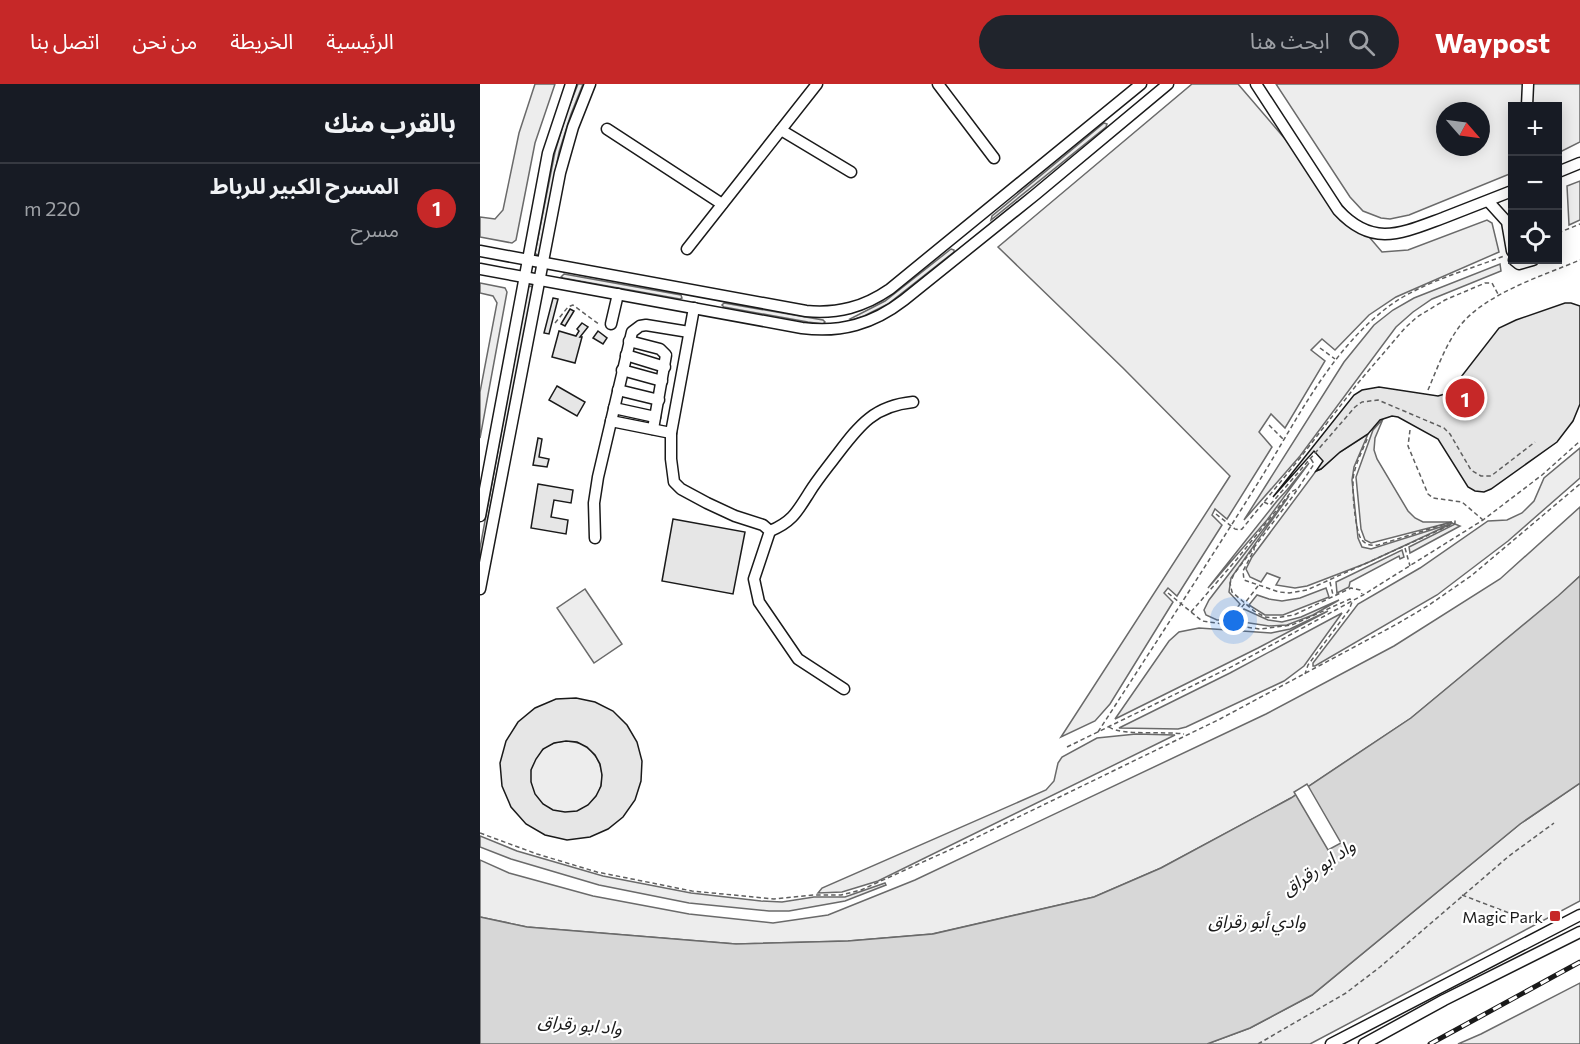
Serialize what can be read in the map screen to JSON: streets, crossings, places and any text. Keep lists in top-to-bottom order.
{
  "water": ["واد ابو رقراق", "وادي أبو رقراق"],
  "places": {
    "transit": ["Magic Park"]
  },
  "north": "bottom right",
  "page": {
    "header": "Waypost",
    "search": "ابحث هنا",
    "nav": [
      "الرئيسية",
      "الخريطة",
      "من نحن",
      "اتصل بنا"
    ],
    "heading": "بالقرب منك",
    "map_buttons": ["+", "−"],
    "list": [
      {
        "mark": "1",
        "name": "المسرح الكبير للرباط",
        "note": "مسرح",
        "value": "220 m"
      }
    ],
    "pins": "1"
  }
}
